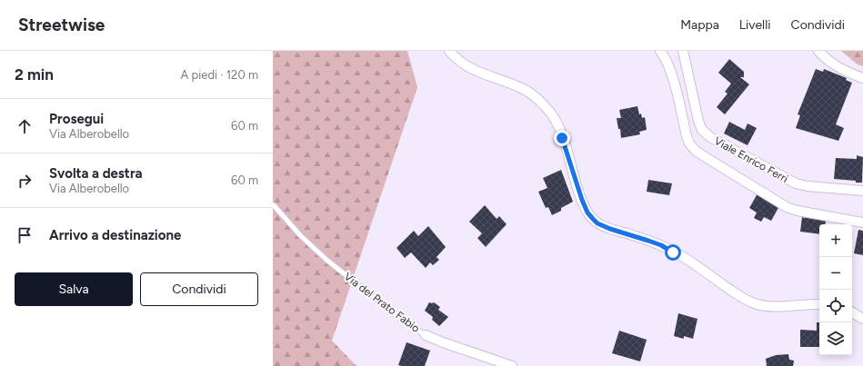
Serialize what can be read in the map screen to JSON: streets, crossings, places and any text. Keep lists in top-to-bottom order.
{
  "streets": {
    "street": ["Viale Enrico Ferri", "Via del Prato Fabio"]
  },
  "page": {
    "header": "Streetwise",
    "nav": ["Mappa", "Livelli", "Condividi"],
    "heading": ["2 min", "A piedi · 120 m"],
    "list": [
      ["Prosegui", "Via Alberobello", "60 m"],
      ["Svolta a destra", "Via Alberobello", "60 m"],
      "Arrivo a destinazione"
    ],
    "map_buttons": ["+", "−"],
    "buttons": ["Salva", "Condividi"]
  }
}
